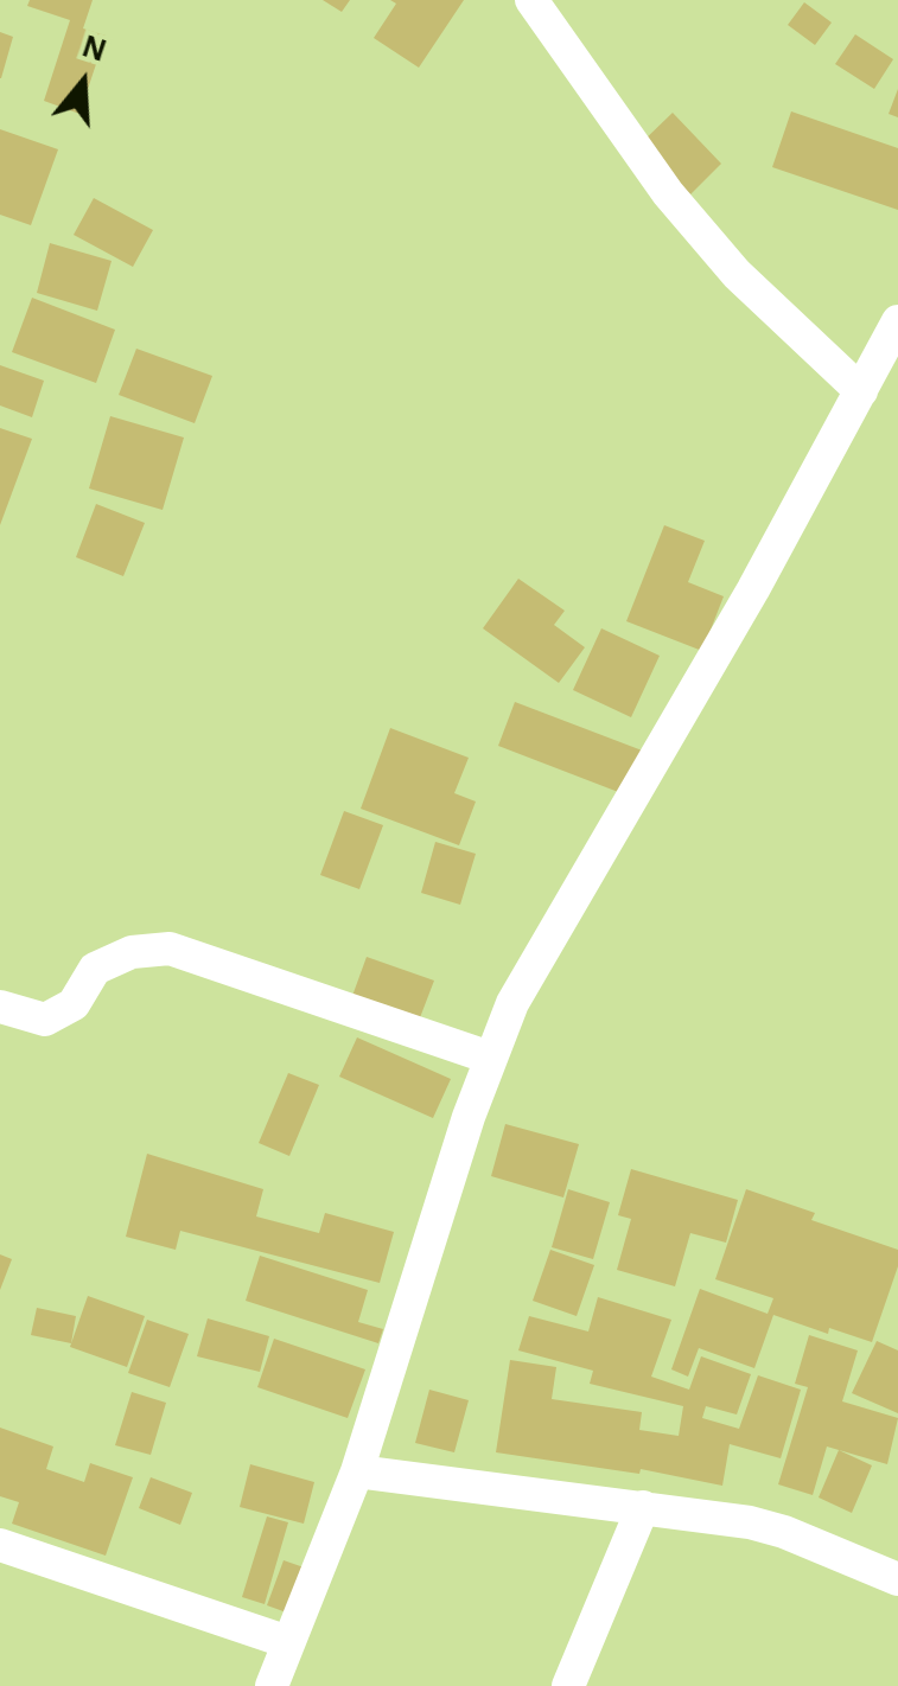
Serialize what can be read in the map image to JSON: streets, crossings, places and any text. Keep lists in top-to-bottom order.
{
  "north": "top"
}
